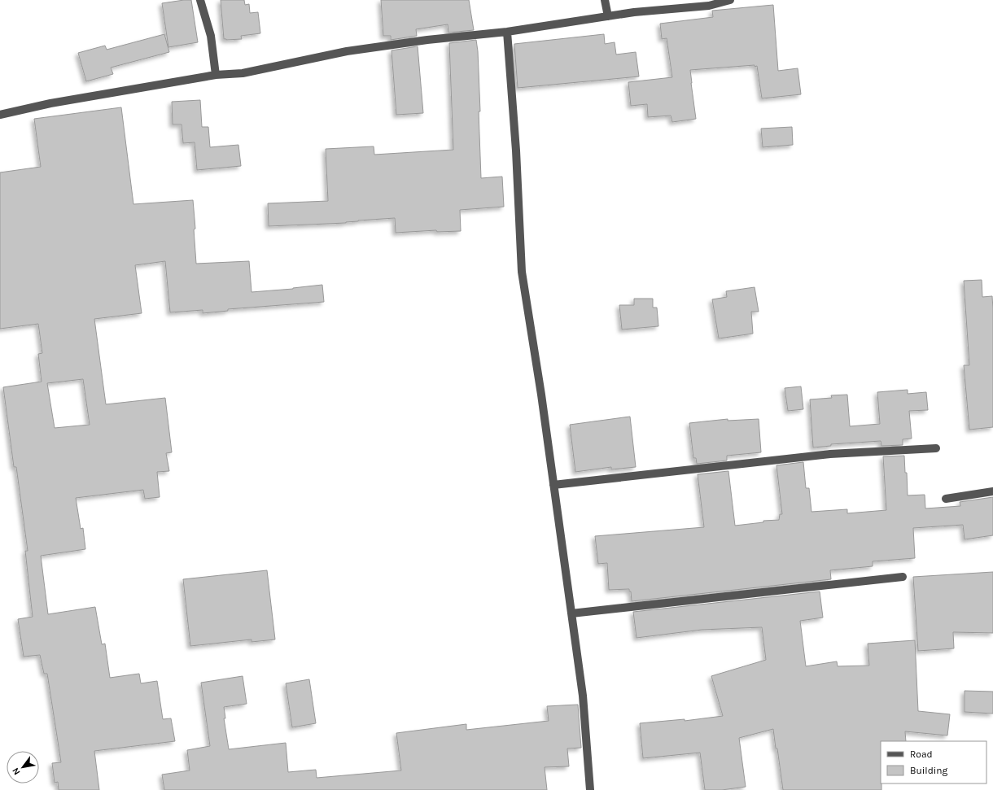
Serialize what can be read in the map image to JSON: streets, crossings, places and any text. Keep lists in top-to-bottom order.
{
  "legend": ["Road", "Building"],
  "north": "bottom left"
}
